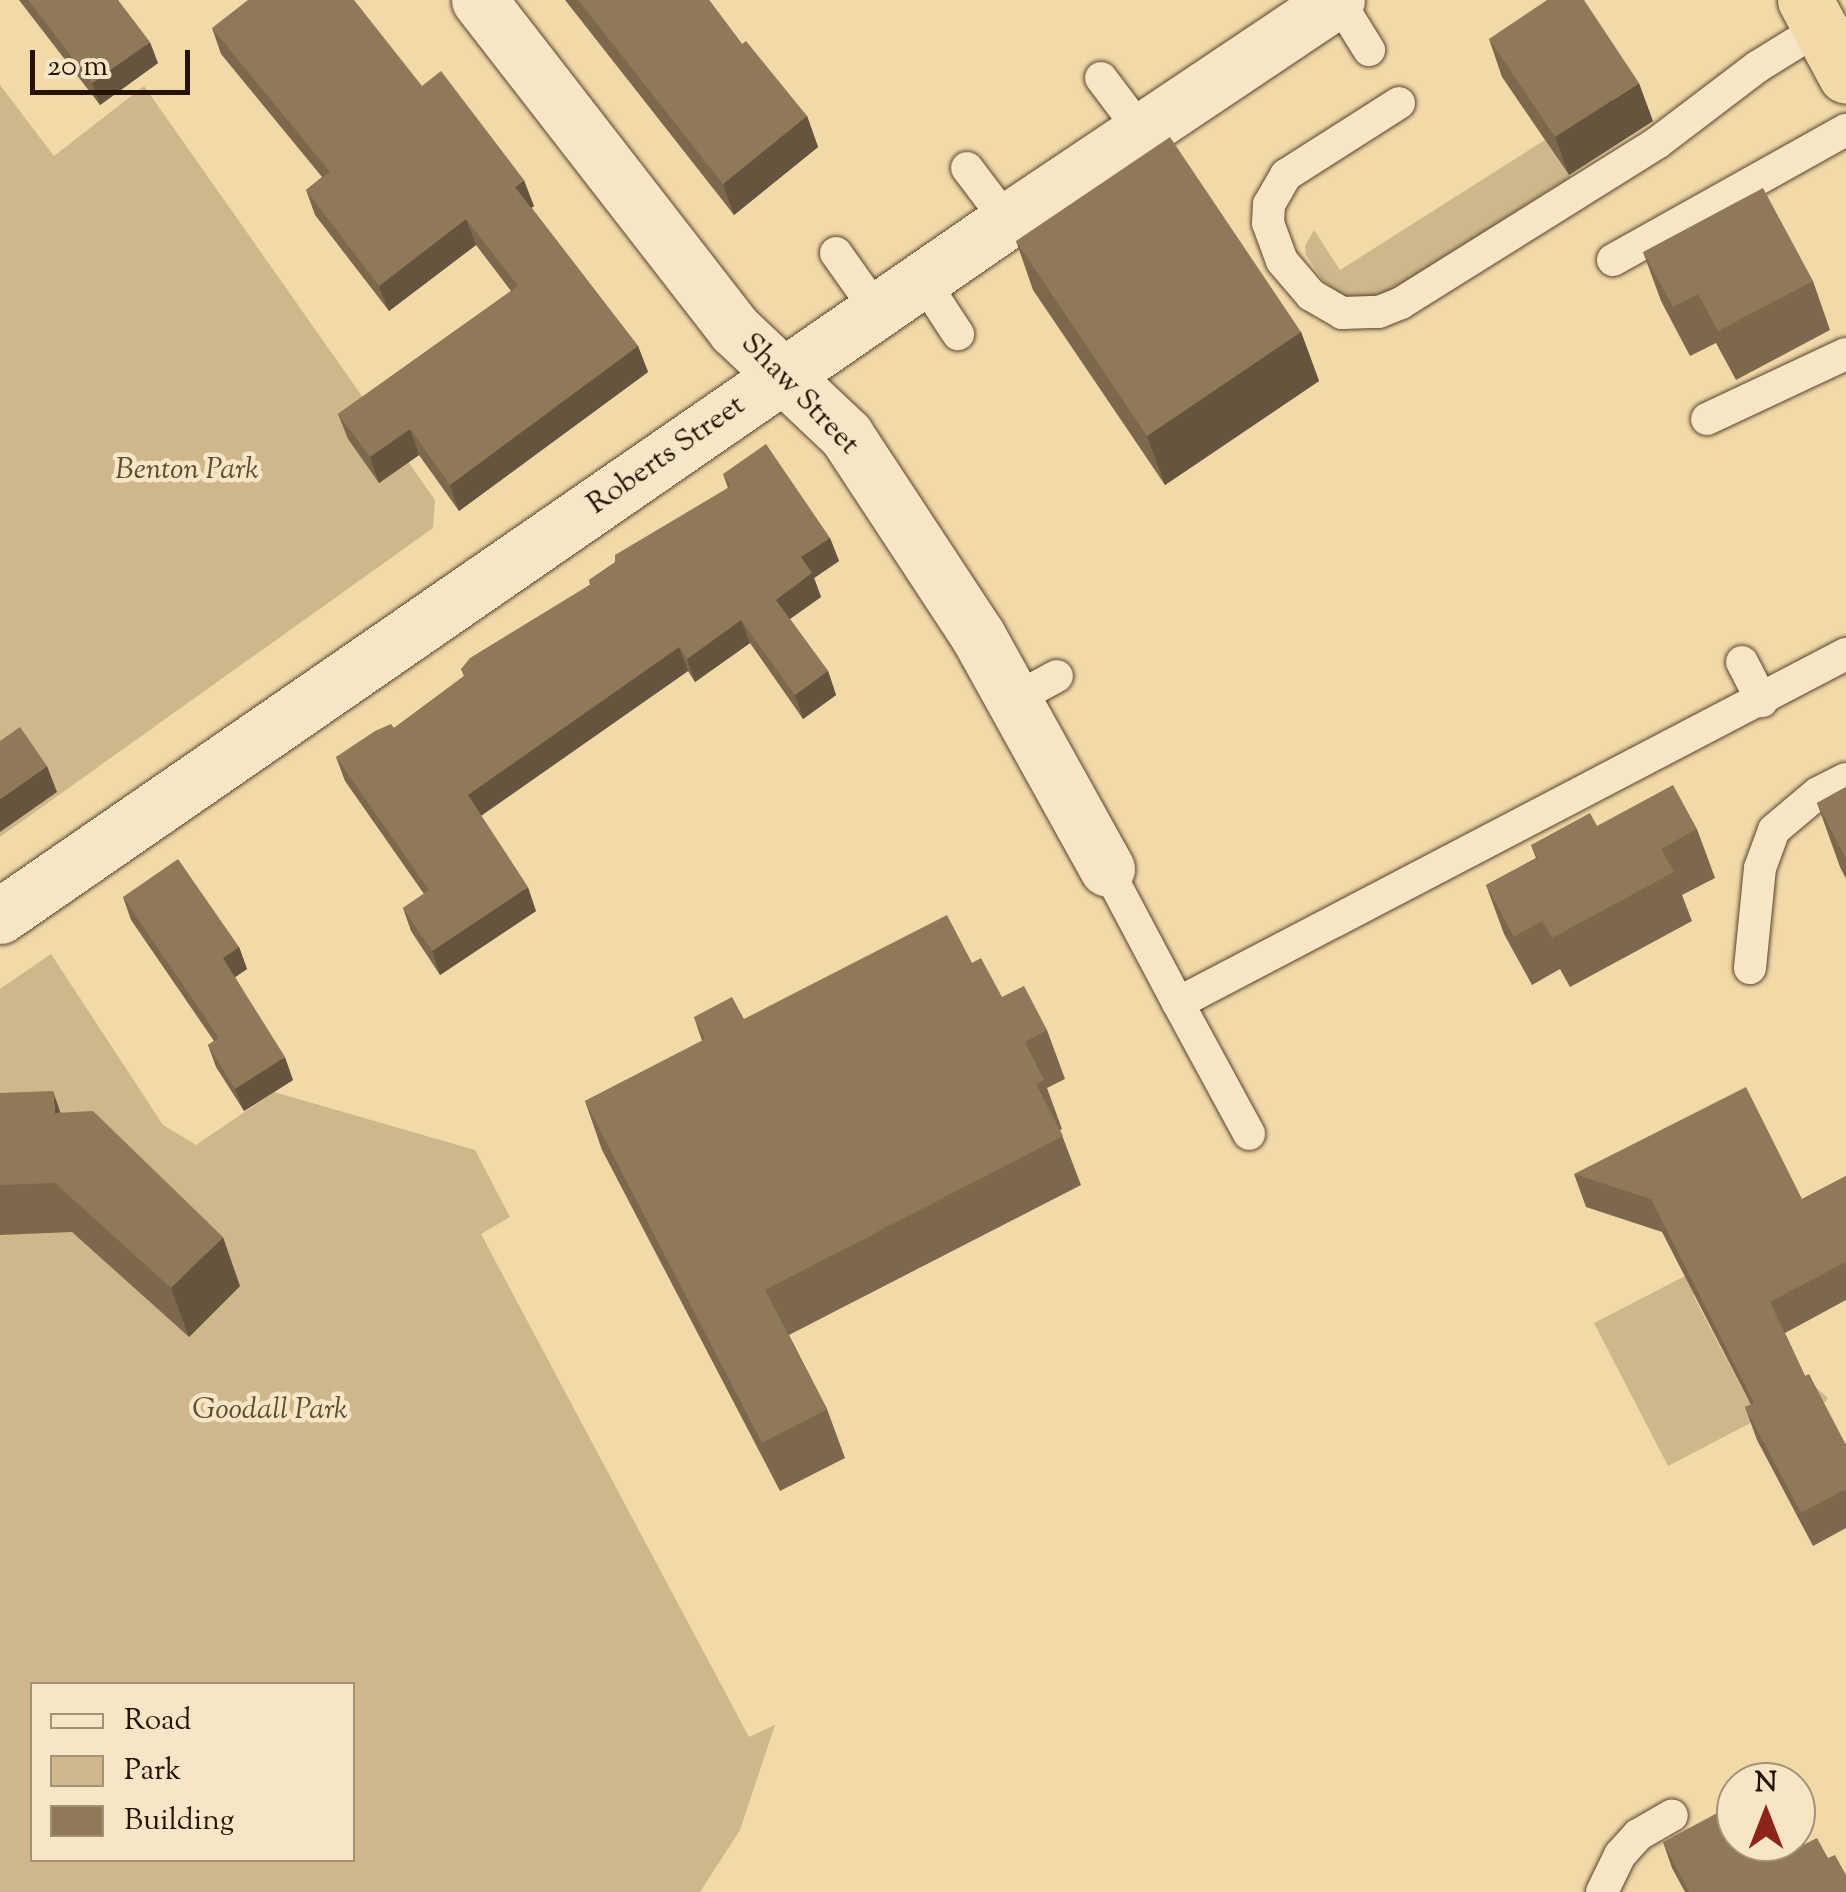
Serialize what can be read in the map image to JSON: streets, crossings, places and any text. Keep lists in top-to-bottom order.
{
  "streets": {
    "street": ["Shaw Street", "Roberts Street"]
  },
  "crossings": [
    ["Shaw Street", "Roberts Street"]
  ],
  "parks": ["Benton Park", "Goodall Park"],
  "legend": ["Road", "Park", "Building"],
  "scale_bar": "20 m",
  "north": "top"
}
